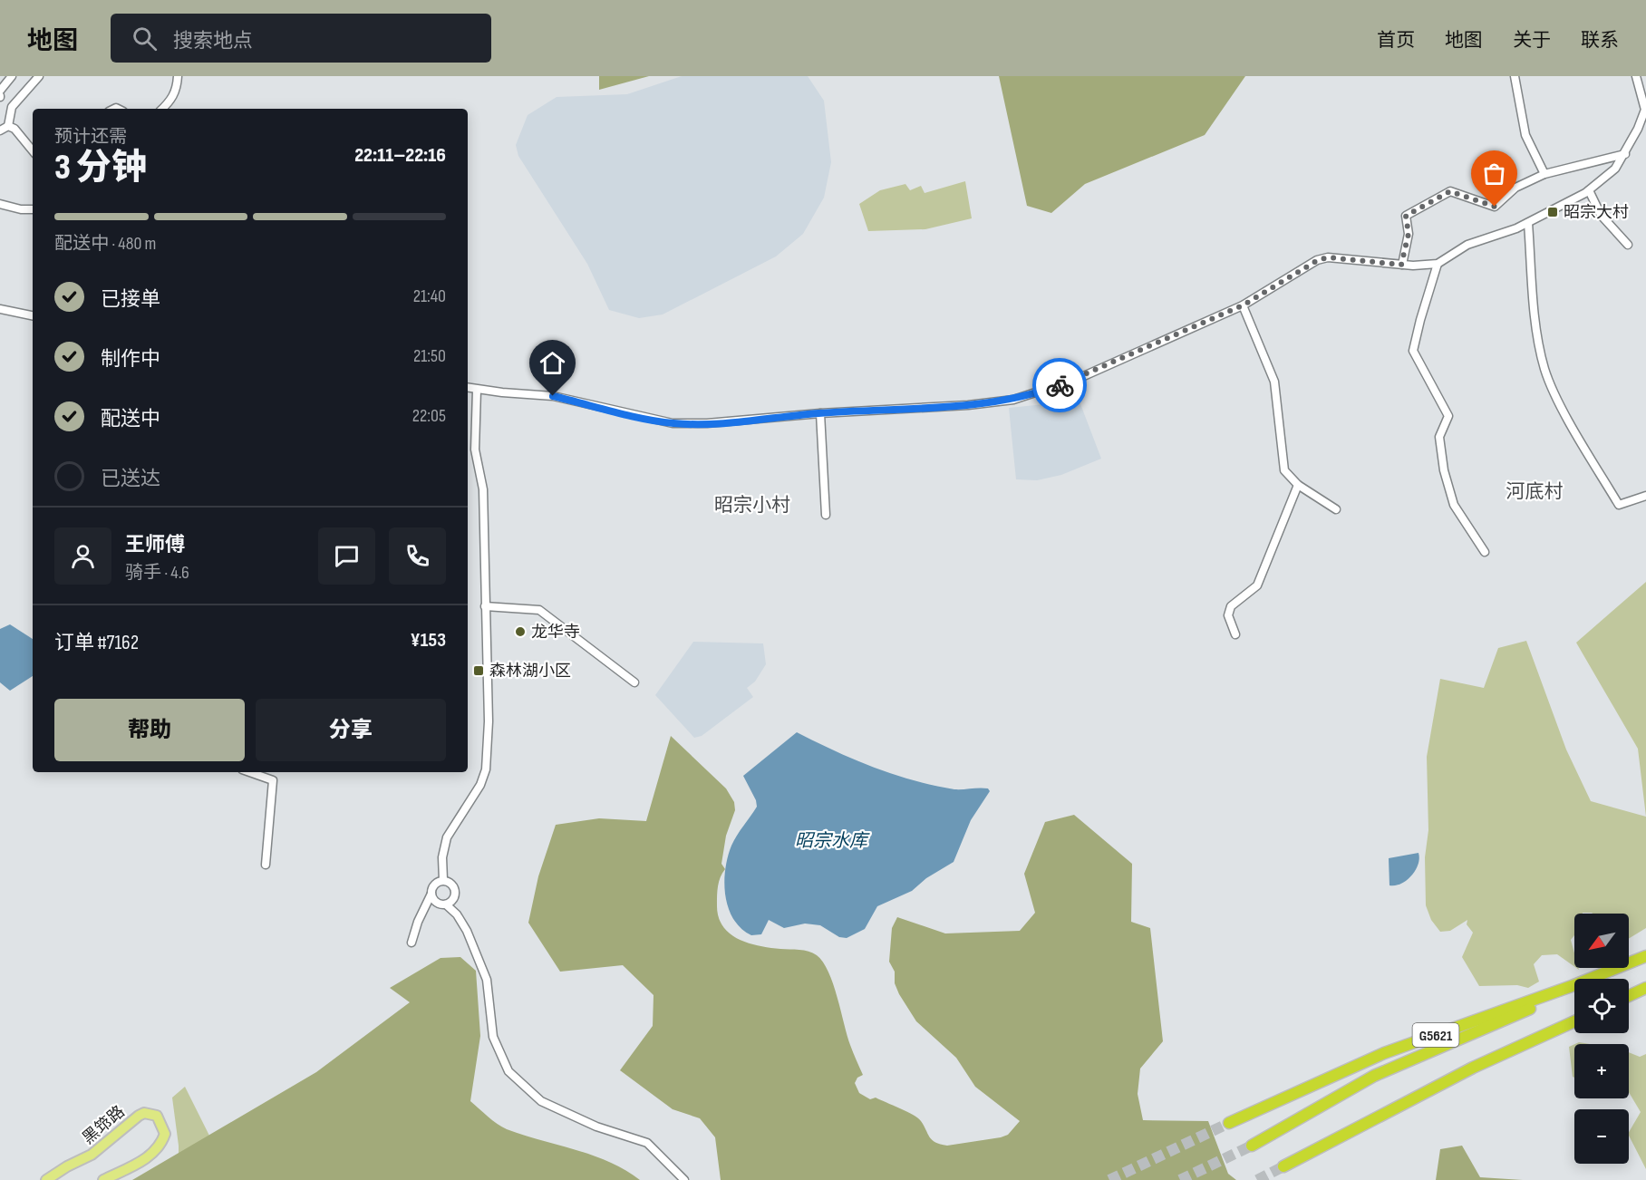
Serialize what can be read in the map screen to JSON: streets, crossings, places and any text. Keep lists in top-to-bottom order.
{
  "streets": {
    "highway": ["G5621"],
    "main road": ["黑筇路"]
  },
  "districts": ["河底村", "昭宗小村"],
  "water": ["昭宗水库"],
  "places": {
    "transit": ["昭宗大村", "森林湖小区"],
    "other": ["龙华寺"]
  },
  "north": "bottom left",
  "page": {
    "header": "地图",
    "search": "搜索地点",
    "nav": [
      "首页",
      "地图",
      "关于",
      "联系"
    ],
    "heading": ["3 分钟", "预计还需", "22:11–22:16"],
    "panel": [
      "王师傅",
      "骑手 · 4.6",
      "订单 #7162",
      "¥153"
    ],
    "bar": "配送中 · 480 m",
    "list": [
      ["已接单", "21:40"],
      ["制作中", "21:50"],
      ["配送中", "22:05"],
      "已送达"
    ],
    "buttons": ["帮助", "分享"],
    "map_buttons": ["+", "−"]
  }
}
